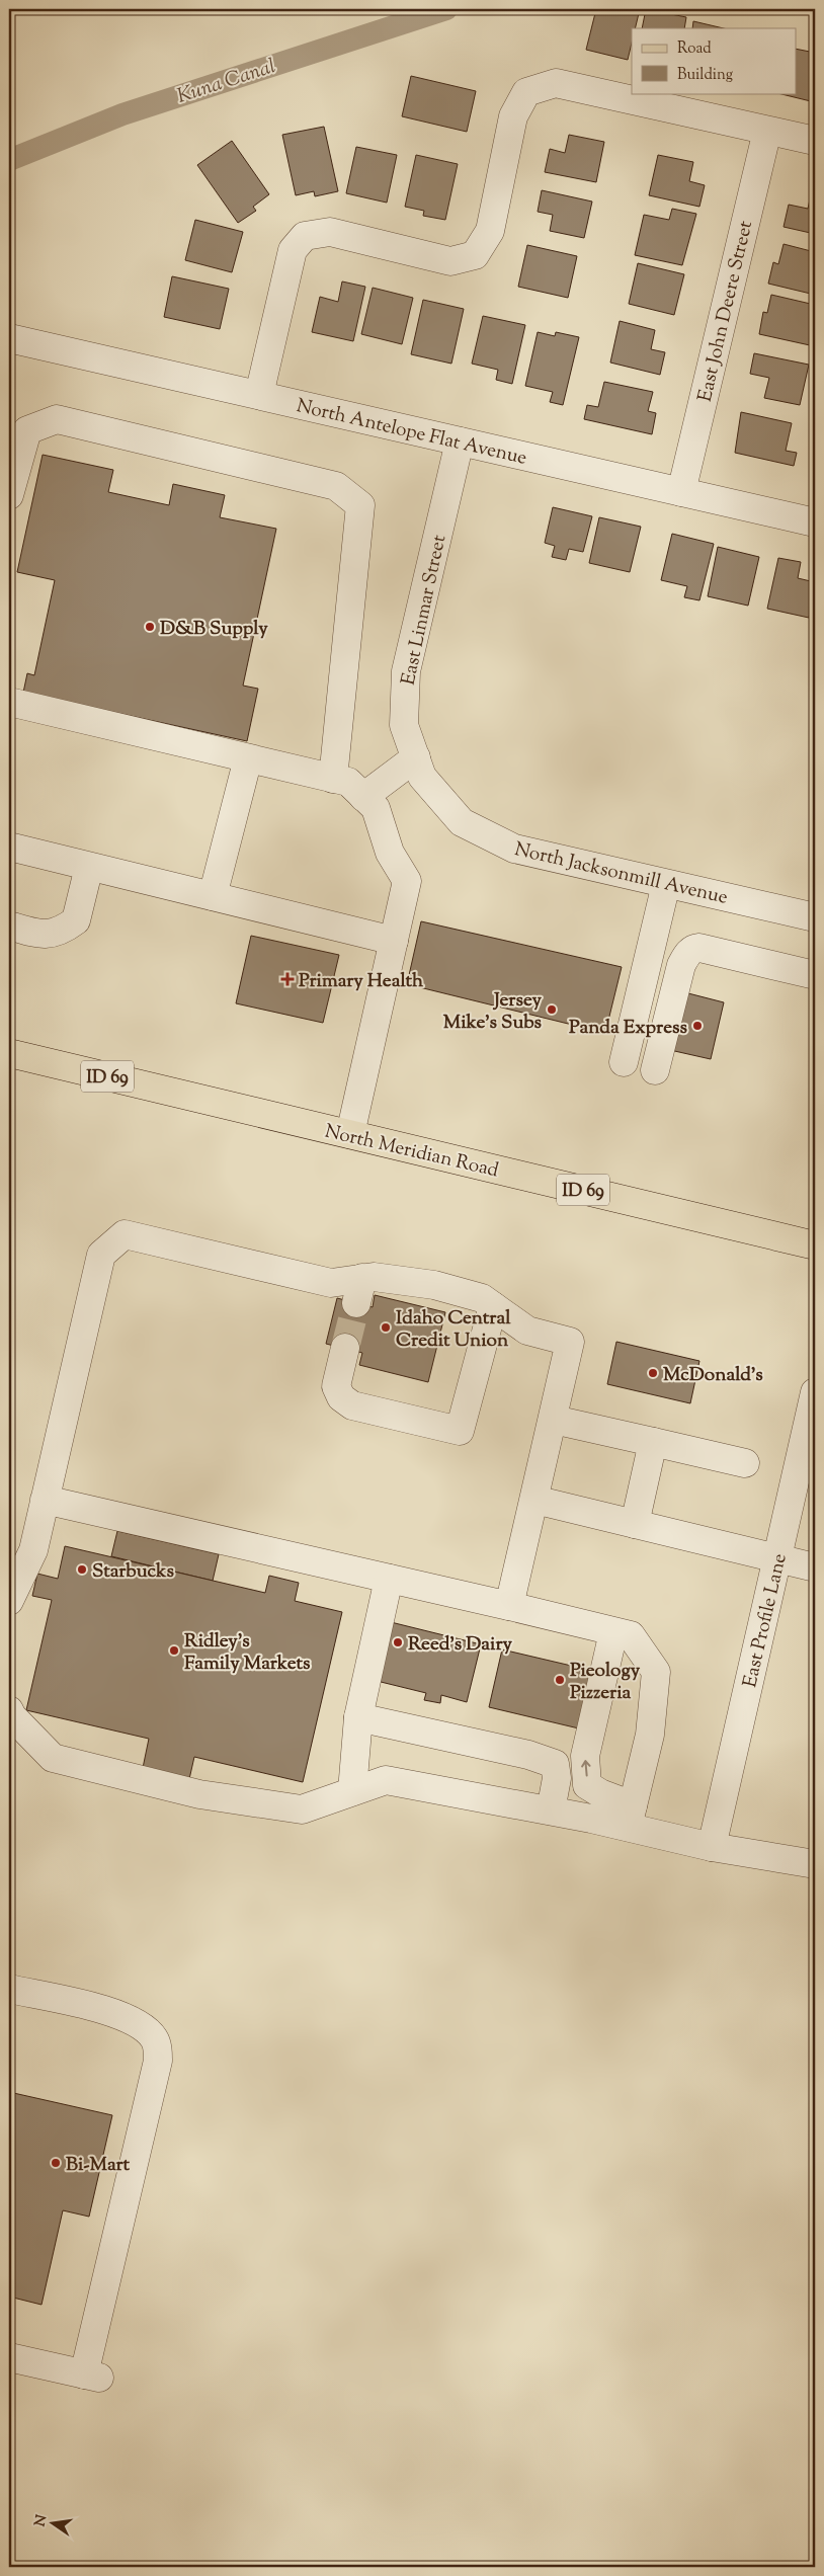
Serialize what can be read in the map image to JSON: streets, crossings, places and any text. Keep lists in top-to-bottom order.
{
  "streets": {
    "main road": ["ID 69", "North Meridian Road"],
    "street": [
      "East John Deere Street",
      "North Antelope Flat Avenue",
      "East Linmar Street",
      "North Jacksonmill Avenue",
      "East Profile Lane"
    ]
  },
  "crossings": [
    ["East John Deere Street", "North Antelope Flat Avenue"],
    ["North Antelope Flat Avenue", "East Linmar Street"],
    ["East Linmar Street", "North Jacksonmill Avenue"]
  ],
  "water": ["Kuna Canal"],
  "places": {
    "other": [
      "D&B Supply",
      "Jersey Mike's Subs",
      "Panda Express",
      "Idaho Central Credit Union",
      "McDonald's",
      "Starbucks",
      "Reed's Dairy",
      "Ridley's Family Markets",
      "Pieology Pizzeria",
      "Bi-Mart"
    ],
    "health": ["Primary Health"]
  },
  "legend": ["Road", "Building"],
  "north": "left"
}
